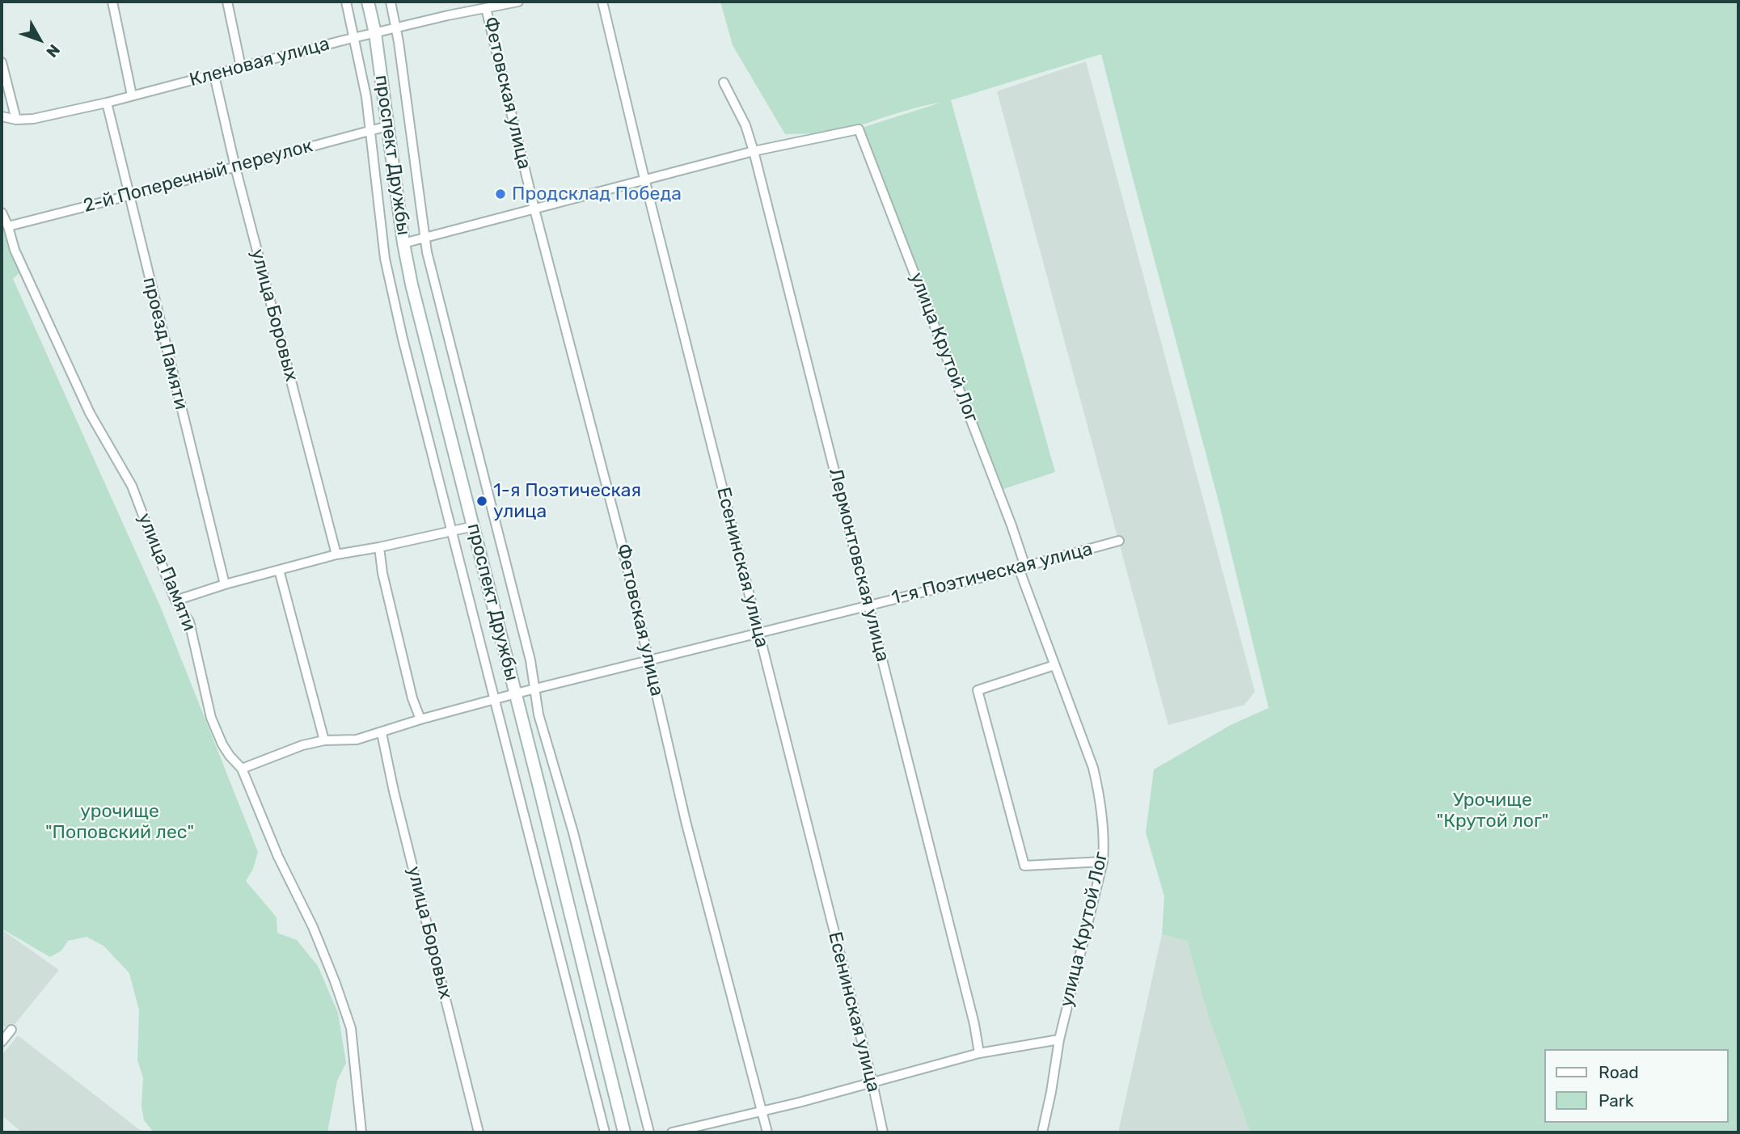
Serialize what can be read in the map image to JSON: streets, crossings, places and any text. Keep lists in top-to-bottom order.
{
  "streets": {
    "main road": ["проспект Дружбы"],
    "street": [
      "Кленовая улица",
      "Фетовская улица",
      "2-й Поперечный переулок",
      "улица Боровых",
      "проезд Памяти",
      "улица Крутой Лог",
      "Лермонтовская улица",
      "Есенинская улица",
      "улица Памяти",
      "1-я Поэтическая улица"
    ]
  },
  "crossings": [
    ["Кленовая улица", "Фетовская улица"],
    ["Кленовая улица", "проспект Дружбы"],
    ["Кленовая улица", "улица Боровых"],
    ["Кленовая улица", "проезд Памяти"],
    ["Фетовская улица", "1-я Поэтическая улица"],
    ["проспект Дружбы", "2-й Поперечный переулок"],
    ["проспект Дружбы", "1-я Поэтическая улица"],
    ["2-й Поперечный переулок", "улица Боровых"],
    ["2-й Поперечный переулок", "проезд Памяти"],
    ["2-й Поперечный переулок", "улица Памяти"],
    ["улица Боровых", "1-я Поэтическая улица"],
    ["улица Крутой Лог", "Лермонтовская улица"],
    ["улица Крутой Лог", "1-я Поэтическая улица"],
    ["Лермонтовская улица", "1-я Поэтическая улица"],
    ["Есенинская улица", "1-я Поэтическая улица"],
    ["улица Памяти", "1-я Поэтическая улица"]
  ],
  "parks": ["Урочище \"Крутой лог\"", "урочище \"Поповский лес\""],
  "places": ["Продсклад Победа", "1-я Поэтическая улица"],
  "legend": ["Road", "Park"],
  "north": "bottom right"
}
